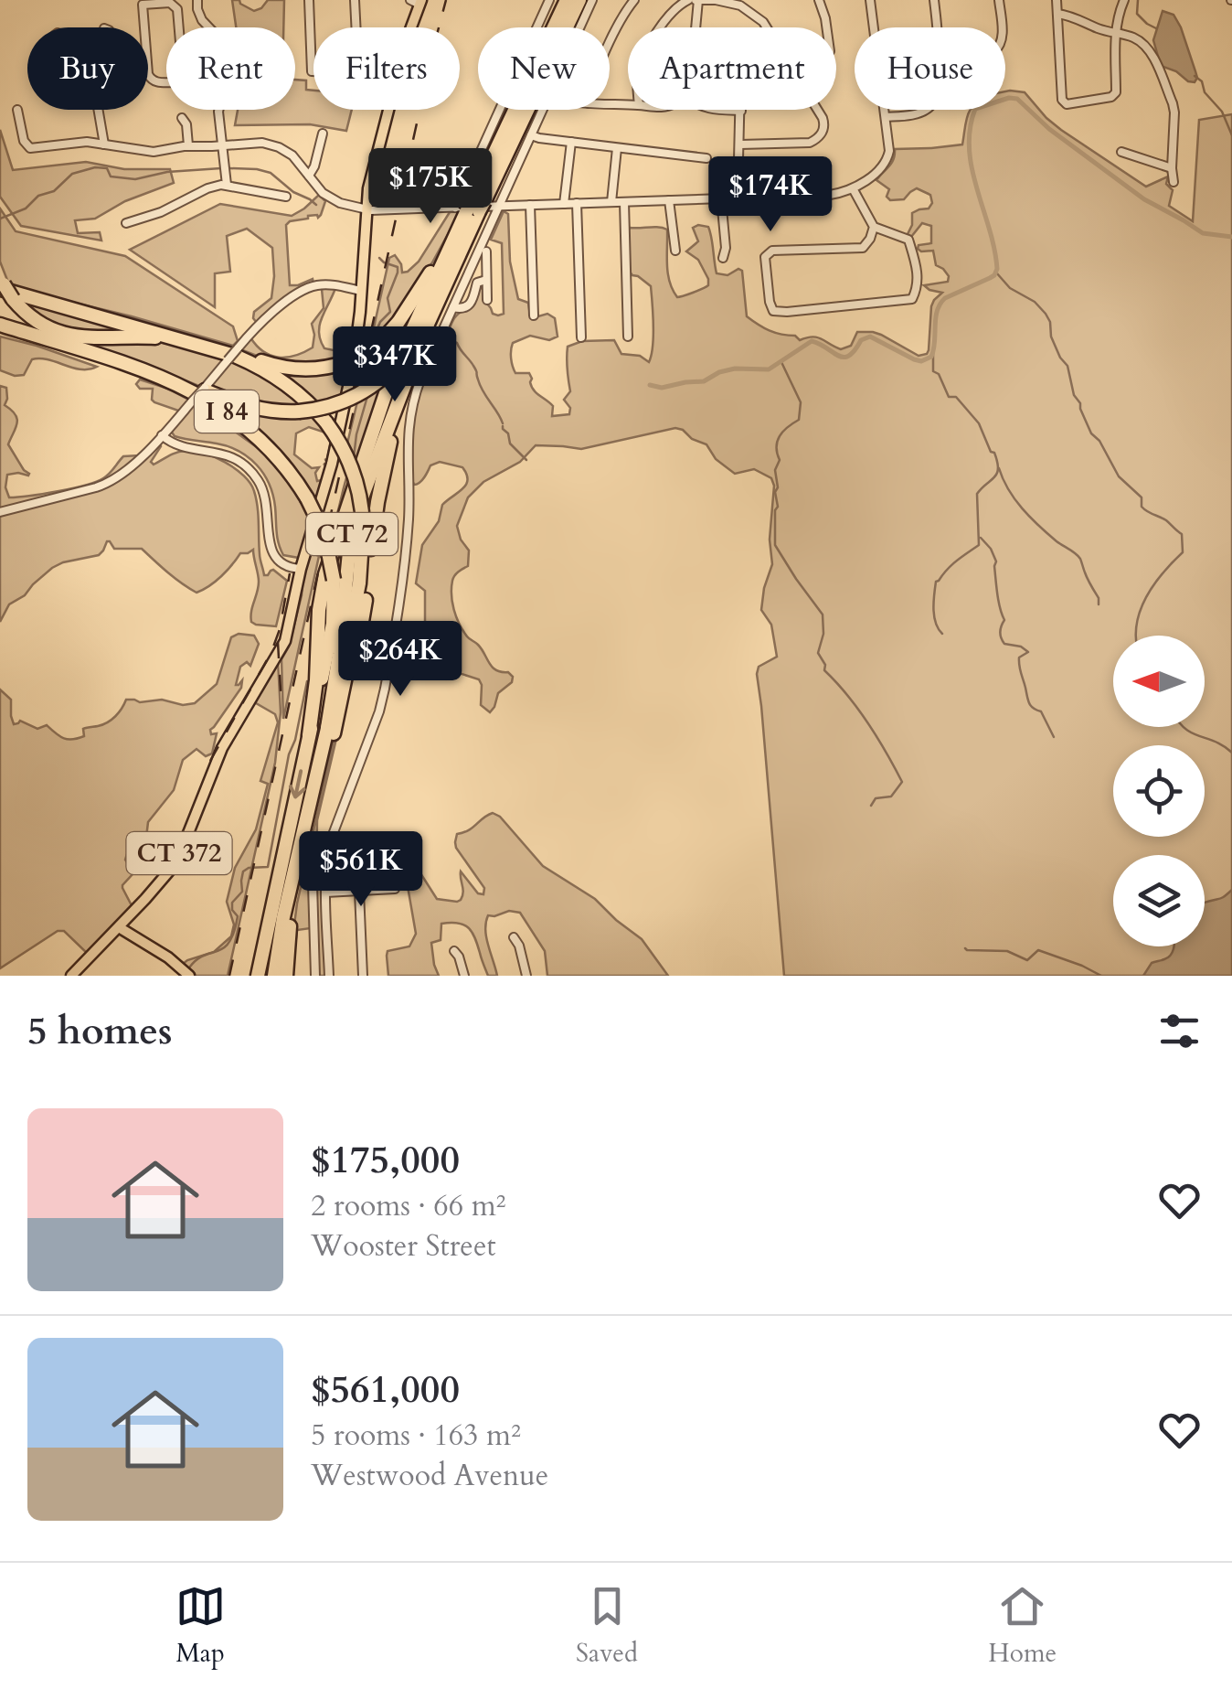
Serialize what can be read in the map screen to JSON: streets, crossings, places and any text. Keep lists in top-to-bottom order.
{
  "streets": {
    "highway": ["I 84", "CT 72"],
    "main road": ["CT 372"]
  },
  "crossings": [
    ["I 84", "CT 72"]
  ],
  "north": "left",
  "page": {
    "chip": [
      "Buy",
      "Rent",
      "Filters",
      "New",
      "Apartment",
      "House"
    ],
    "price": [
      "$175K",
      "$174K",
      "$347K",
      "$264K",
      "$561K"
    ],
    "heading": "5 homes",
    "list": [
      {
        "name": "$175,000",
        "note": "2 rooms · 66 m² · Wooster Street"
      },
      {
        "name": "$561,000",
        "note": "5 rooms · 163 m² · Westwood Avenue"
      }
    ],
    "tabs": ["Map", "Saved", "Home"]
  }
}
